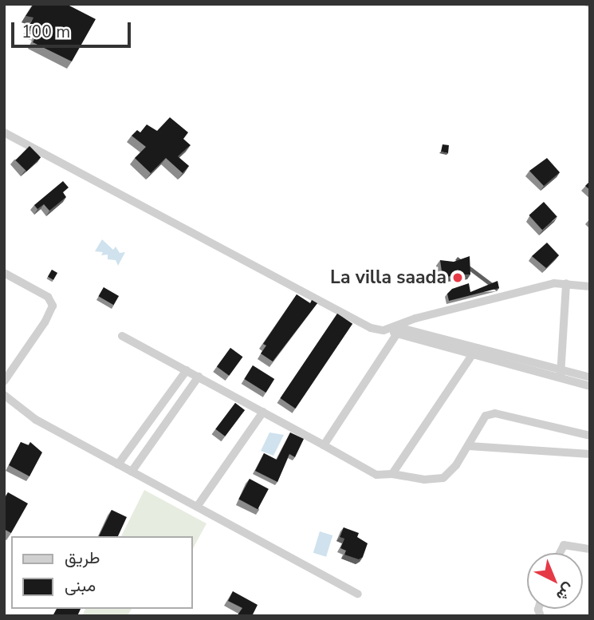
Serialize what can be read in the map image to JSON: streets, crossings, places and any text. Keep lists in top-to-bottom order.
{
  "places": ["La villa saada"],
  "legend": ["طريق", "مبنى"],
  "scale_bar": "100 m",
  "north": "bottom right"
}
